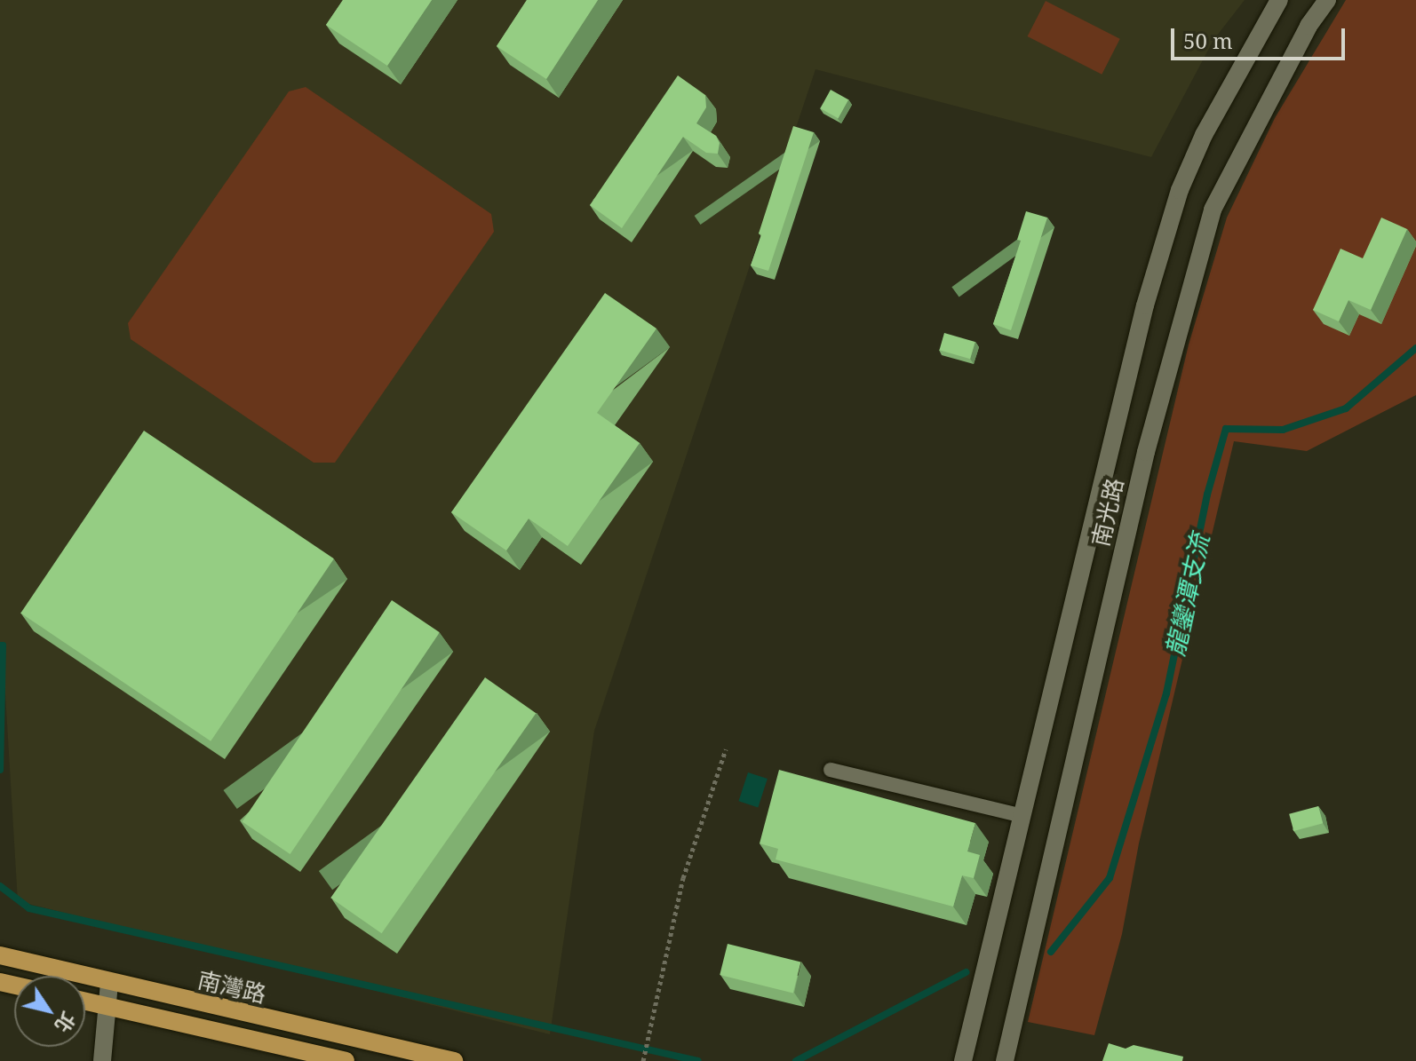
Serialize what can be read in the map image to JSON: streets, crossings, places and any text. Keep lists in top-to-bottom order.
{
  "streets": {
    "main road": ["南灣路"],
    "street": ["南光路"]
  },
  "water": ["龍鑾潭支流"],
  "scale_bar": "50 m",
  "north": "bottom right"
}
